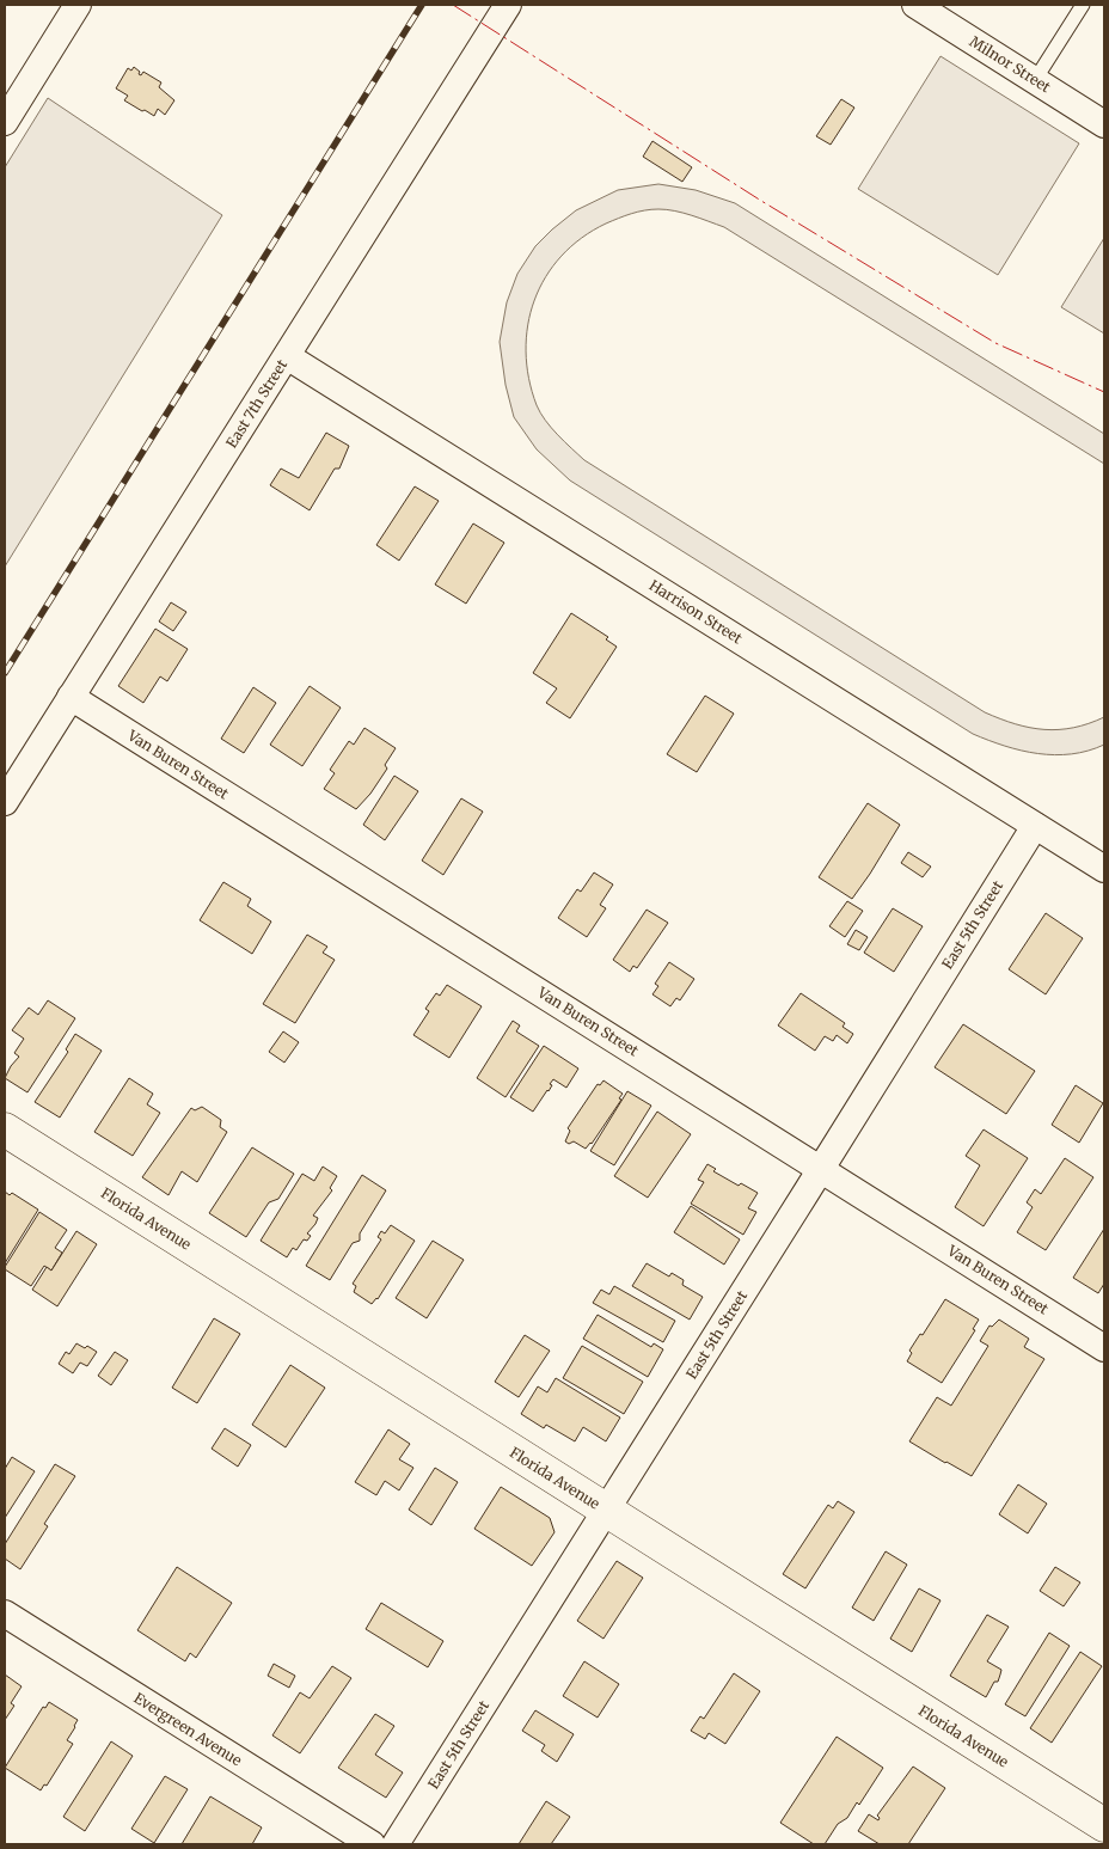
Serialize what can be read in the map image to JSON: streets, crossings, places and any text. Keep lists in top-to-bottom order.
{
  "streets": {
    "street": [
      "Milnor Street",
      "East 7th Street",
      "Harrison Street",
      "Van Buren Street",
      "East 5th Street",
      "Florida Avenue",
      "Evergreen Avenue"
    ]
  },
  "crossings": [
    ["East 7th Street", "Harrison Street"],
    ["East 7th Street", "Van Buren Street"],
    ["Harrison Street", "East 5th Street"],
    ["Van Buren Street", "East 5th Street"],
    ["East 5th Street", "Florida Avenue"]
  ]
}
